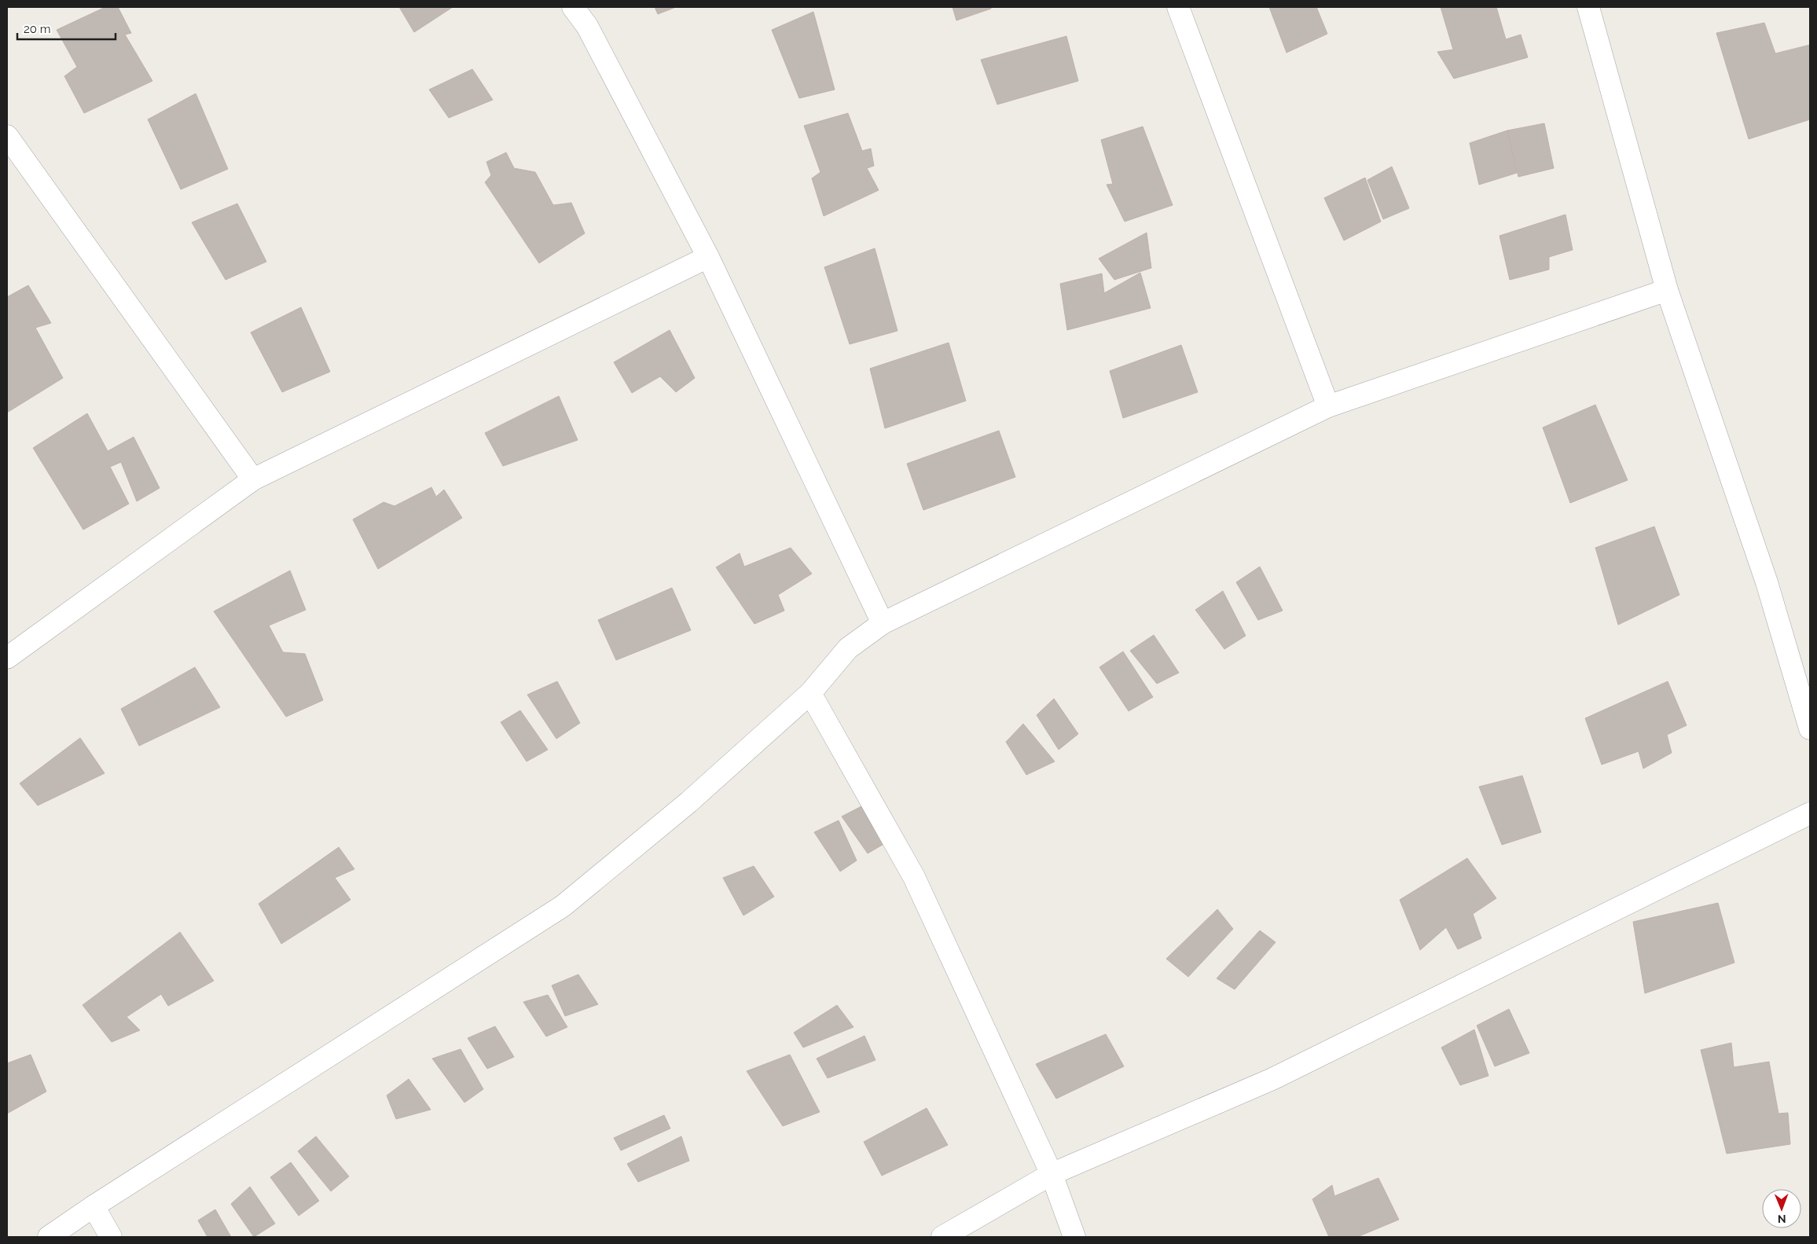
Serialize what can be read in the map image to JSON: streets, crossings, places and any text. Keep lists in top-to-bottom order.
{
  "scale_bar": "20 m",
  "north": "bottom"
}
